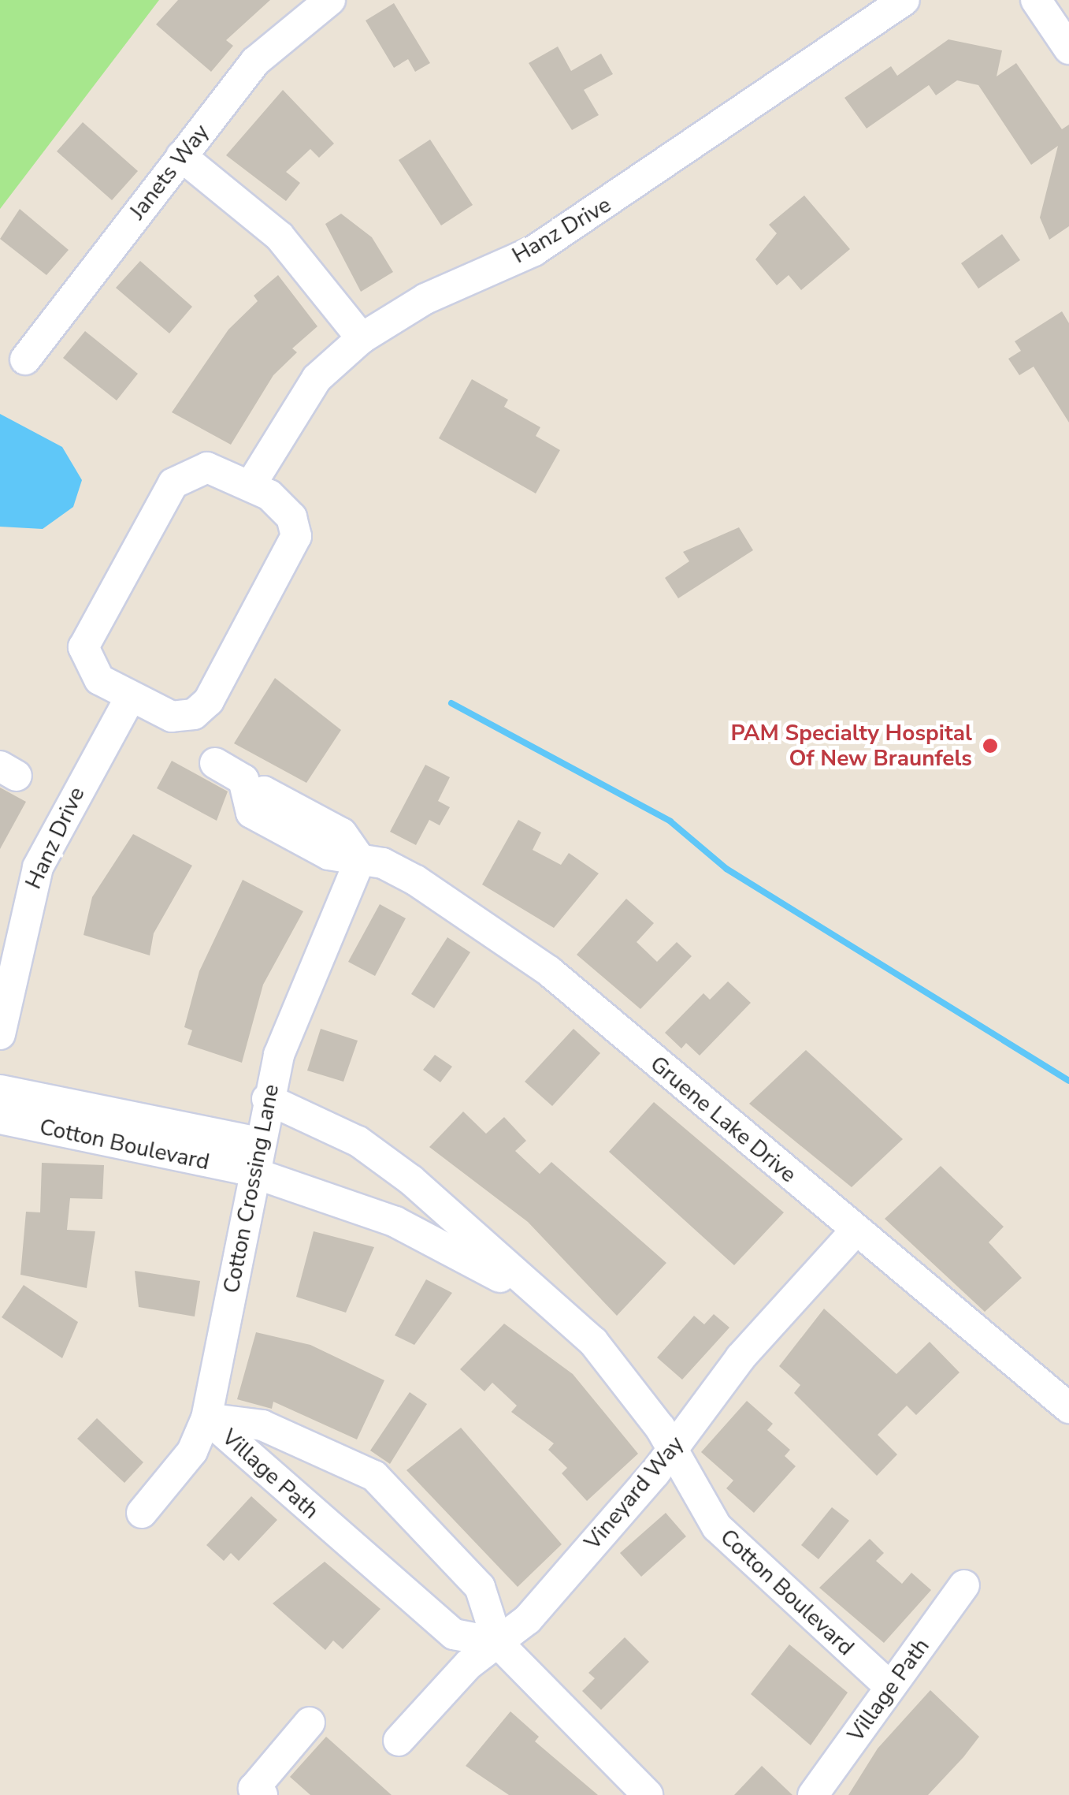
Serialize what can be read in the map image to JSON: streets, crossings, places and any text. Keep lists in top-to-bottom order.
{
  "streets": {
    "street": [
      "Janets Way",
      "Hanz Drive",
      "Gruene Lake Drive",
      "Cotton Boulevard",
      "Cotton Crossing Lane",
      "Village Path",
      "Vineyard Way"
    ]
  },
  "crossings": [
    ["Gruene Lake Drive", "Cotton Crossing Lane"],
    ["Gruene Lake Drive", "Vineyard Way"],
    ["Cotton Boulevard", "Cotton Crossing Lane"],
    ["Cotton Boulevard", "Village Path"],
    ["Cotton Boulevard", "Vineyard Way"],
    ["Cotton Crossing Lane", "Village Path"],
    ["Village Path", "Vineyard Way"]
  ],
  "places": ["PAM Specialty Hospital Of New Braunfels"]
}
